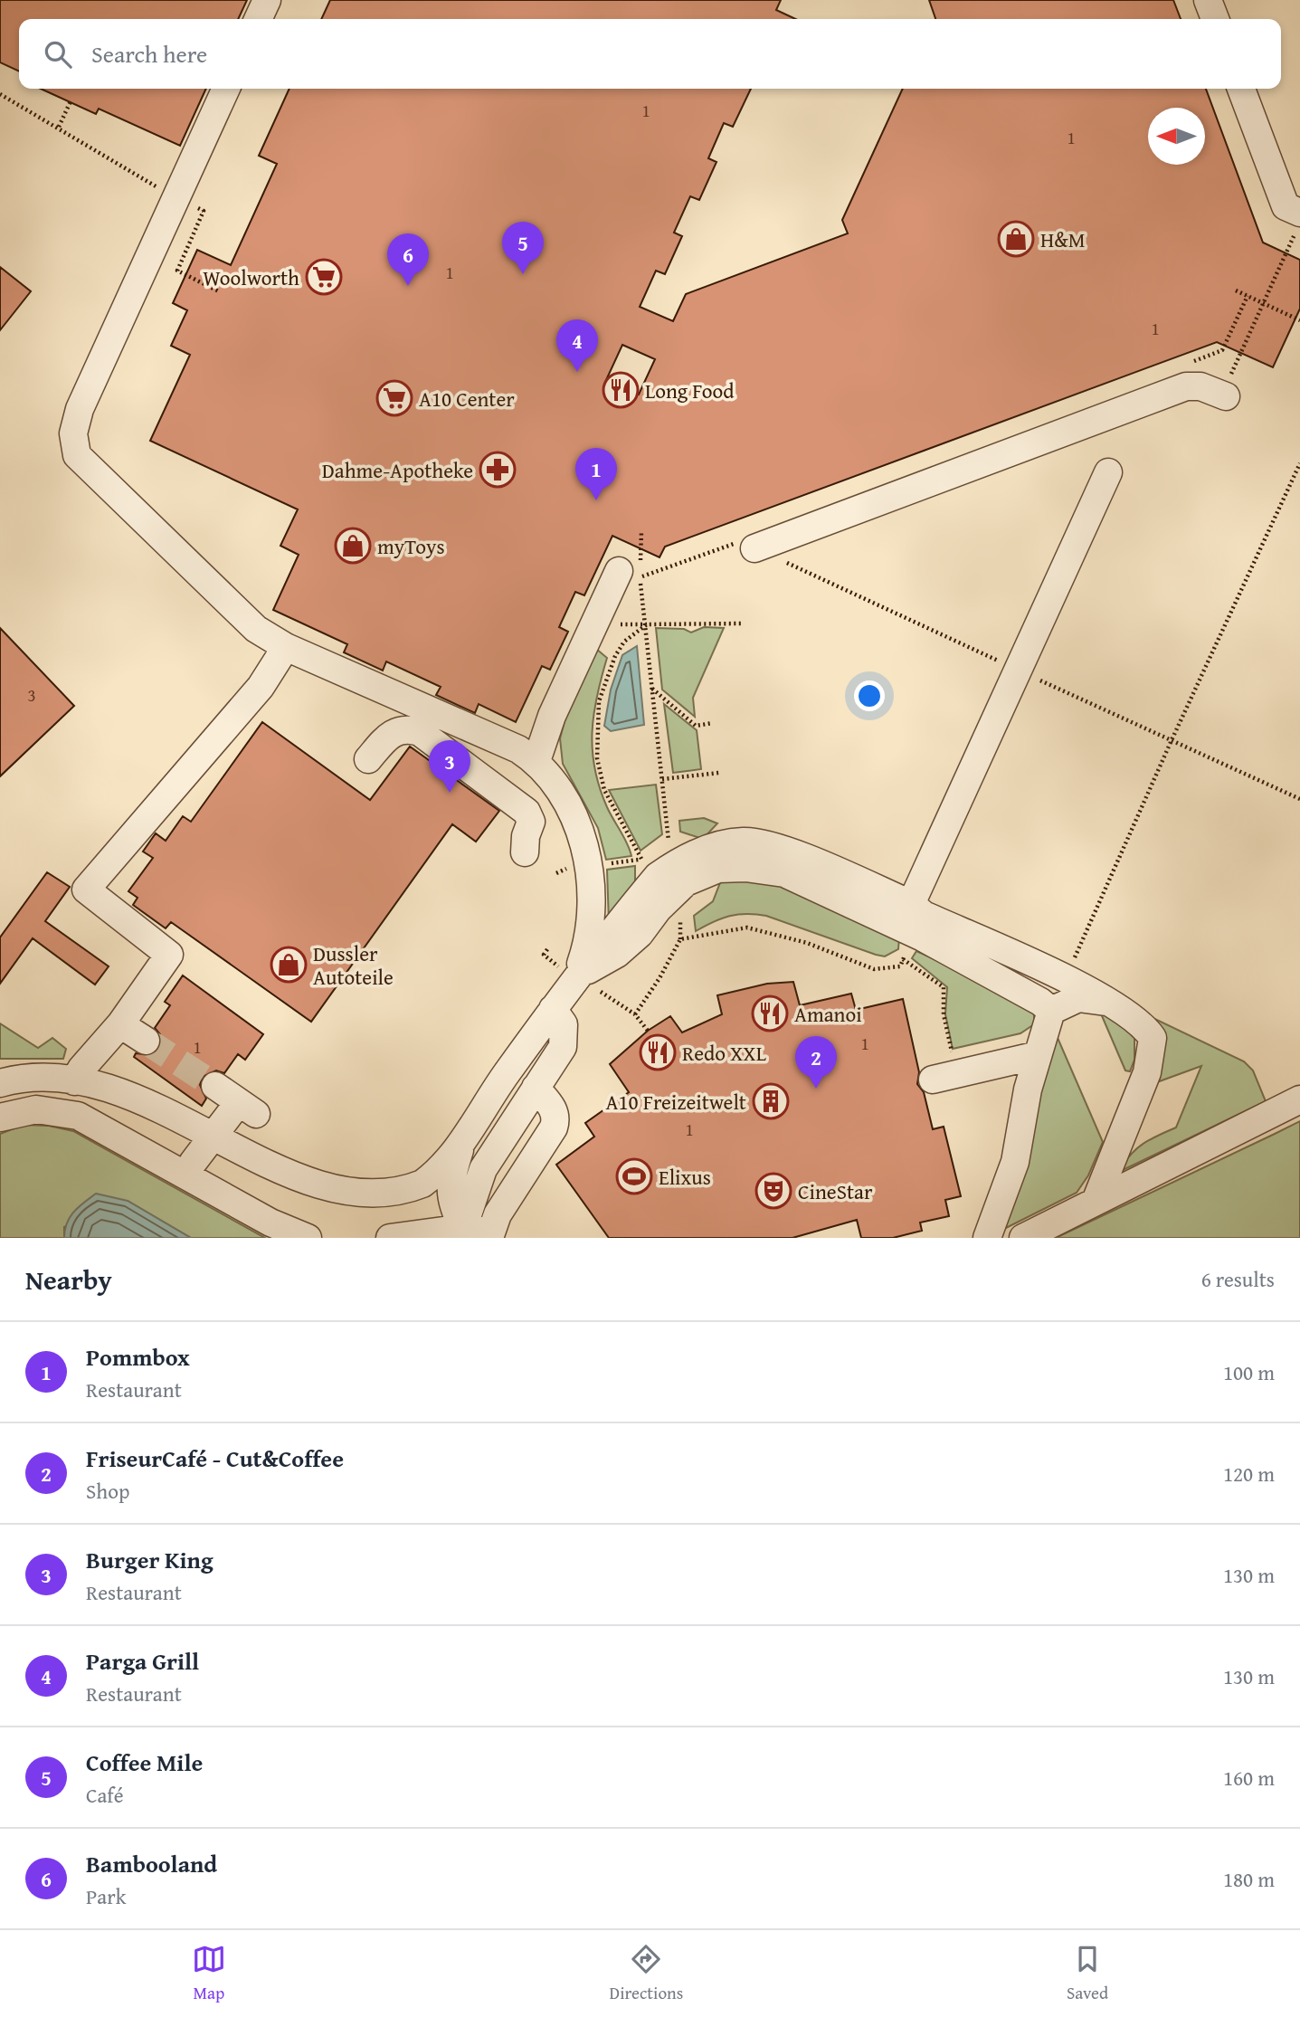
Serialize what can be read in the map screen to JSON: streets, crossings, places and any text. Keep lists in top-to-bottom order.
{
  "places": {
    "shop": ["H&M", "myToys", "Dussler Autoteile"],
    "supermarket": ["Woolworth", "A10 Center"],
    "restaurant": ["Long Food", "Amanoi", "Redo XXL"],
    "pharmacy": ["Dahme-Apotheke"],
    "building": ["A10 Freizeitwelt"],
    "sports": ["Elixus"],
    "theatre": ["CineStar"]
  },
  "house_numbers": [
    "1",
    "1",
    "1",
    "1",
    "3",
    "1",
    "1",
    "1"
  ],
  "north": "left",
  "page": {
    "search": "Search here",
    "pins": [
      "5",
      "6",
      "4",
      "1",
      "3",
      "2"
    ],
    "heading": ["Nearby", "6 results"],
    "list": [
      {
        "mark": "1",
        "name": "Pommbox",
        "note": "Restaurant",
        "value": "100 m"
      },
      {
        "mark": "2",
        "name": "FriseurCafé - Cut&Coffee",
        "note": "Shop",
        "value": "120 m"
      },
      {
        "mark": "3",
        "name": "Burger King",
        "note": "Restaurant",
        "value": "130 m"
      },
      {
        "mark": "4",
        "name": "Parga Grill",
        "note": "Restaurant",
        "value": "130 m"
      },
      {
        "mark": "5",
        "name": "Coffee Mile",
        "note": "Café",
        "value": "160 m"
      },
      {
        "mark": "6",
        "name": "Bambooland",
        "note": "Park",
        "value": "180 m"
      }
    ],
    "nav": ["Map", "Directions", "Saved"]
  }
}
